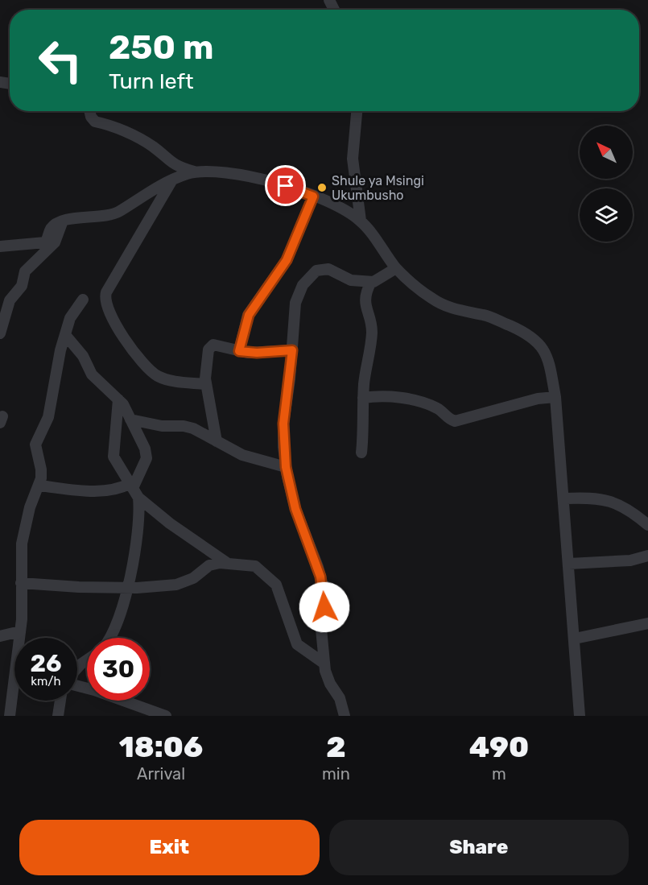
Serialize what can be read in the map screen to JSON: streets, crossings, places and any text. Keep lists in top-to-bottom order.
{
  "places": ["Shule ya Msingi Ukumbusho"],
  "north": "top left",
  "page": {
    "turn": ["250 m", "Turn left"],
    "speed": "26 km/h",
    "limit": "30",
    "eta": [
      "18:06",
      "Arrival",
      "2",
      "min",
      "490",
      "m"
    ],
    "buttons": ["Exit", "Share"]
  }
}
